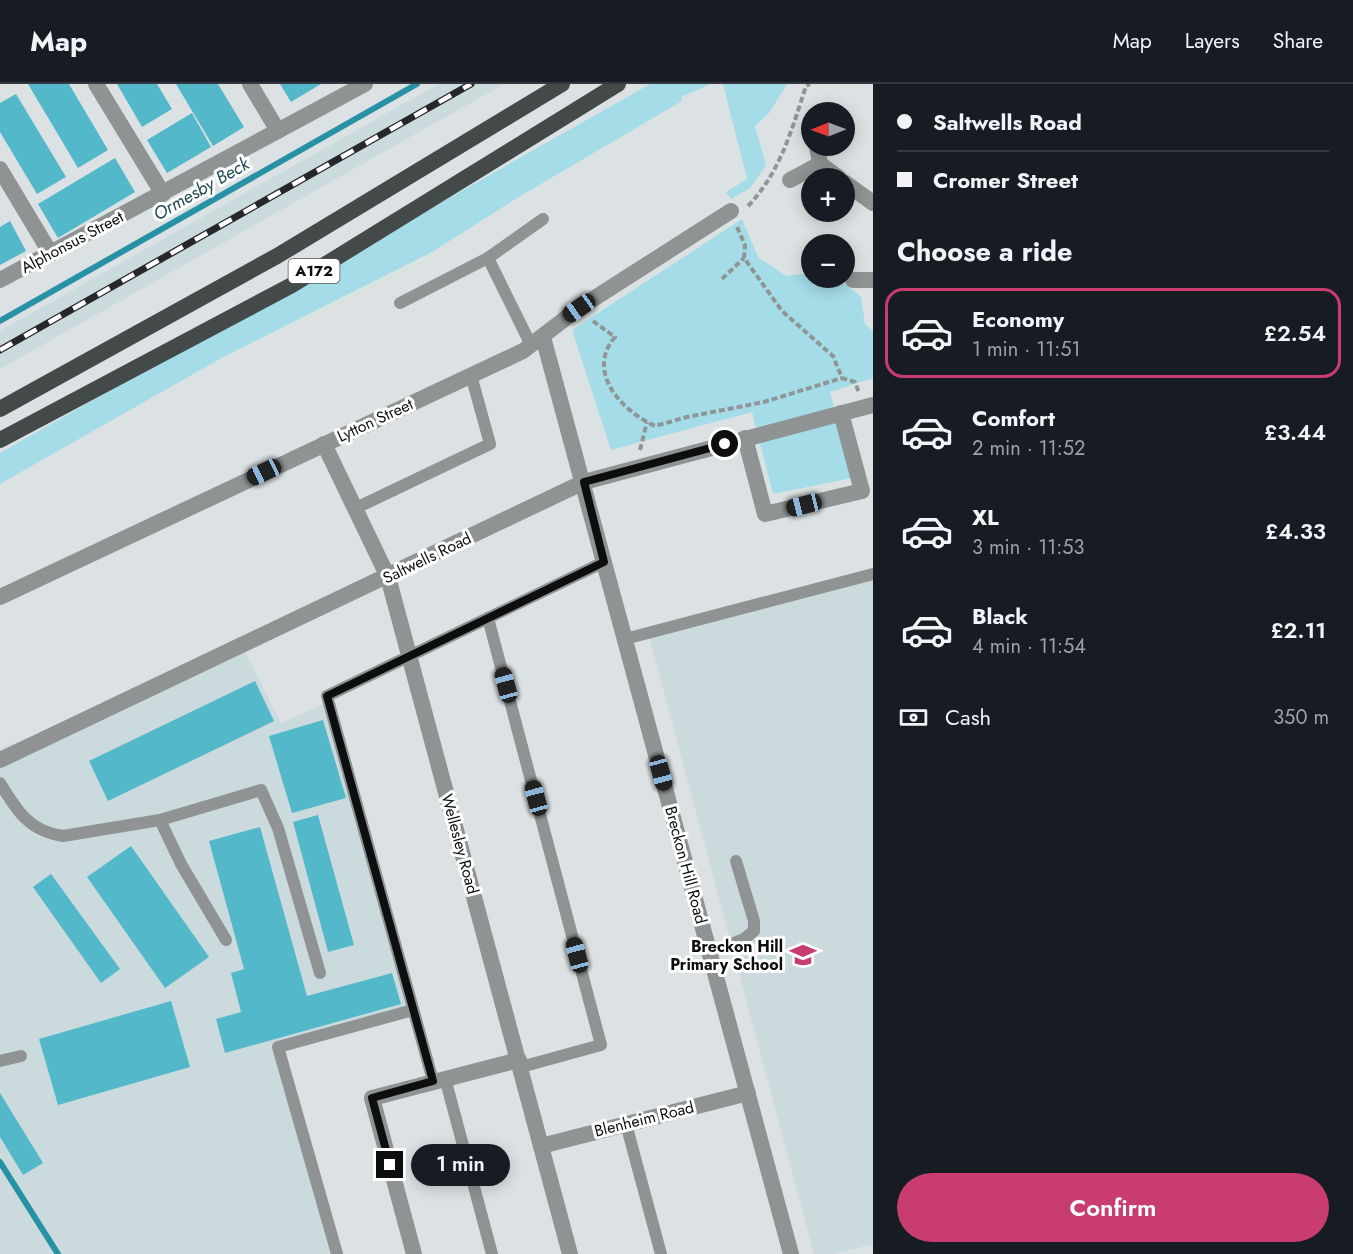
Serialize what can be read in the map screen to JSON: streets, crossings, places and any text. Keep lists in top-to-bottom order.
{
  "streets": {
    "highway": ["A172"],
    "street": [
      "Alphonsus Street",
      "Lytton Street",
      "Saltwells Road",
      "Wellesley Road",
      "Breckon Hill Road",
      "Blenheim Road"
    ]
  },
  "crossings": [
    ["Lytton Street", "Wellesley Road"],
    ["Lytton Street", "Breckon Hill Road"],
    ["Saltwells Road", "Wellesley Road"],
    ["Saltwells Road", "Breckon Hill Road"],
    ["Wellesley Road", "Blenheim Road"],
    ["Breckon Hill Road", "Blenheim Road"]
  ],
  "water": ["Ormesby Beck"],
  "places": {
    "school or university": ["Breckon Hill Primary School"]
  },
  "north": "left",
  "page": {
    "header": "Map",
    "nav": ["Map", "Layers", "Share"],
    "banner": ["Saltwells Road", "Cromer Street"],
    "map_buttons": ["+", "−"],
    "heading": "Choose a ride",
    "list": [
      {
        "name": "Economy",
        "note": "1 min · 11:51",
        "value": "£2.54"
      },
      {
        "name": "Comfort",
        "note": "2 min · 11:52",
        "value": "£3.44"
      },
      {
        "name": "XL",
        "note": "3 min · 11:53",
        "value": "£4.33"
      },
      {
        "name": "Black",
        "note": "4 min · 11:54",
        "value": "£2.11"
      }
    ],
    "pay": ["Cash", "350 m"],
    "bubble": "1 min",
    "buttons": "Confirm"
  }
}
